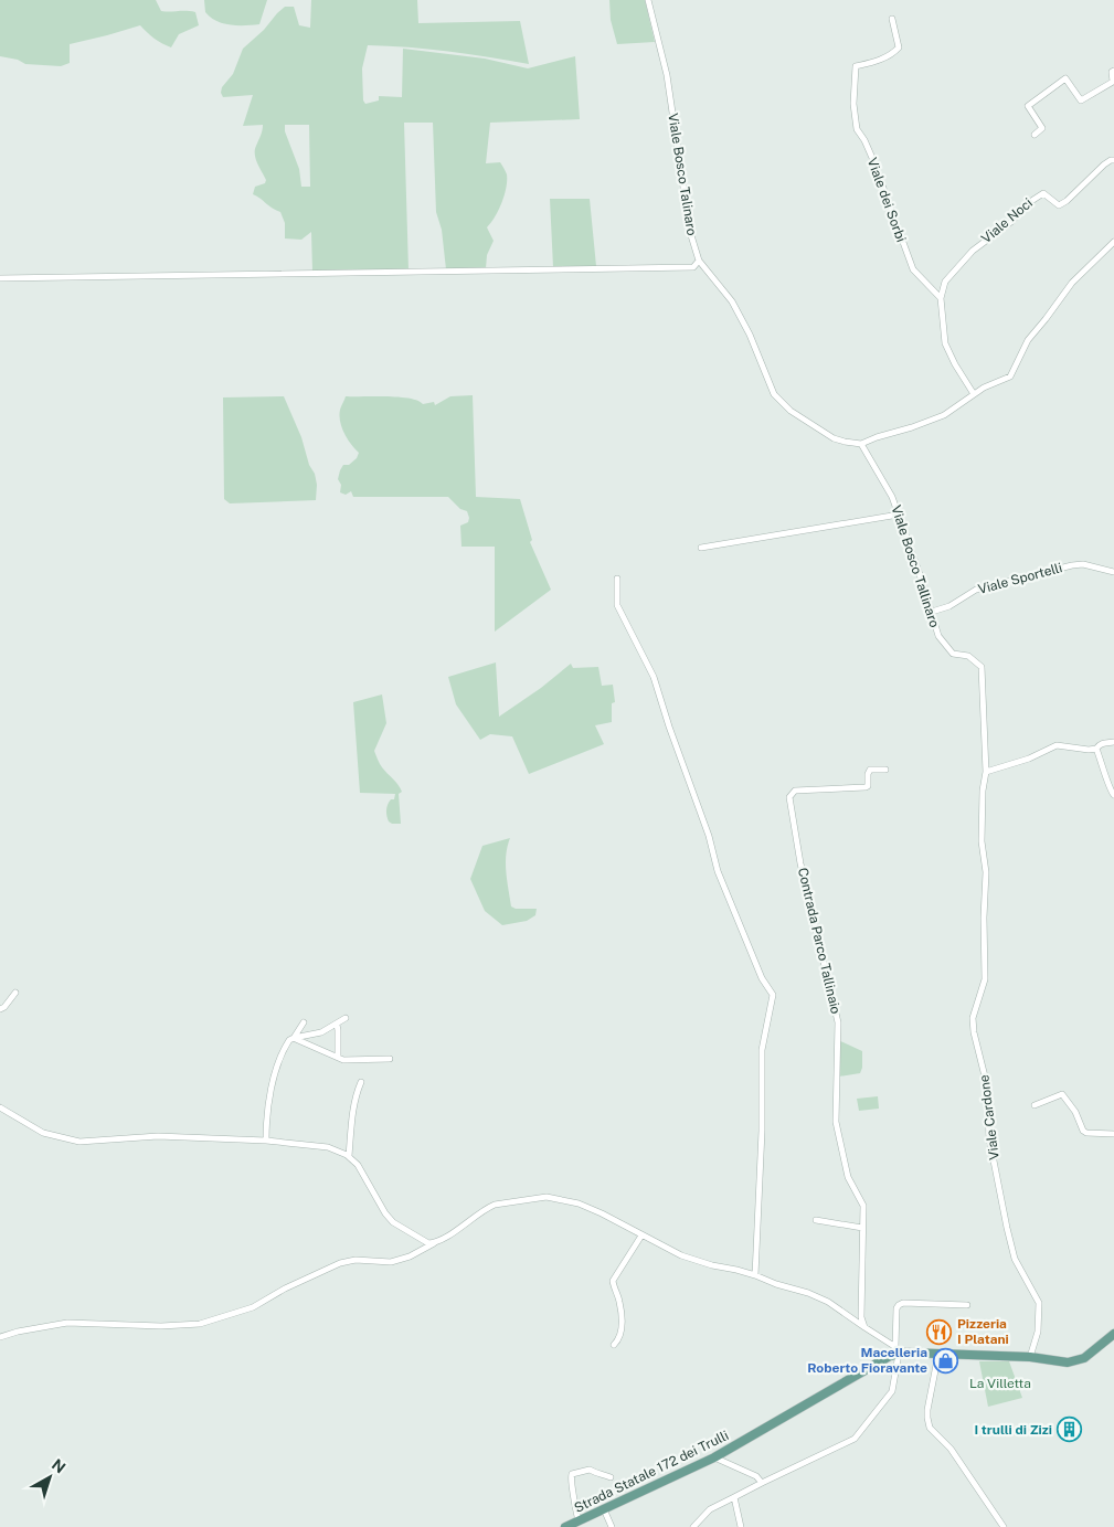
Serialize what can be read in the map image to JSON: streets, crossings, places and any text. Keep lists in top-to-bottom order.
{
  "streets": {
    "main road": ["Strada Statale 172 dei Trulli"],
    "street": [
      "Viale Bosco Talinaro",
      "Viale dei Sorbi",
      "Viale Noci",
      "Viale Bosco Tallinaro",
      "Viale Sportelli",
      "Contrada Parco Tallinaio",
      "Viale Cardone"
    ]
  },
  "crossings": [
    ["Viale Bosco Talinaro", "Viale Bosco Tallinaro"],
    ["Viale dei Sorbi", "Viale Noci"],
    ["Viale Bosco Tallinaro", "Viale Sportelli"],
    ["Viale Bosco Tallinaro", "Viale Cardone"],
    ["Viale Cardone", "Strada Statale 172 dei Trulli"]
  ],
  "parks": ["La Villetta"],
  "places": {
    "restaurant": ["Pizzeria I Platani"],
    "shop": ["Macelleria Roberto Fioravante"],
    "building": ["I trulli di Zizi"]
  },
  "north": "top right"
}
